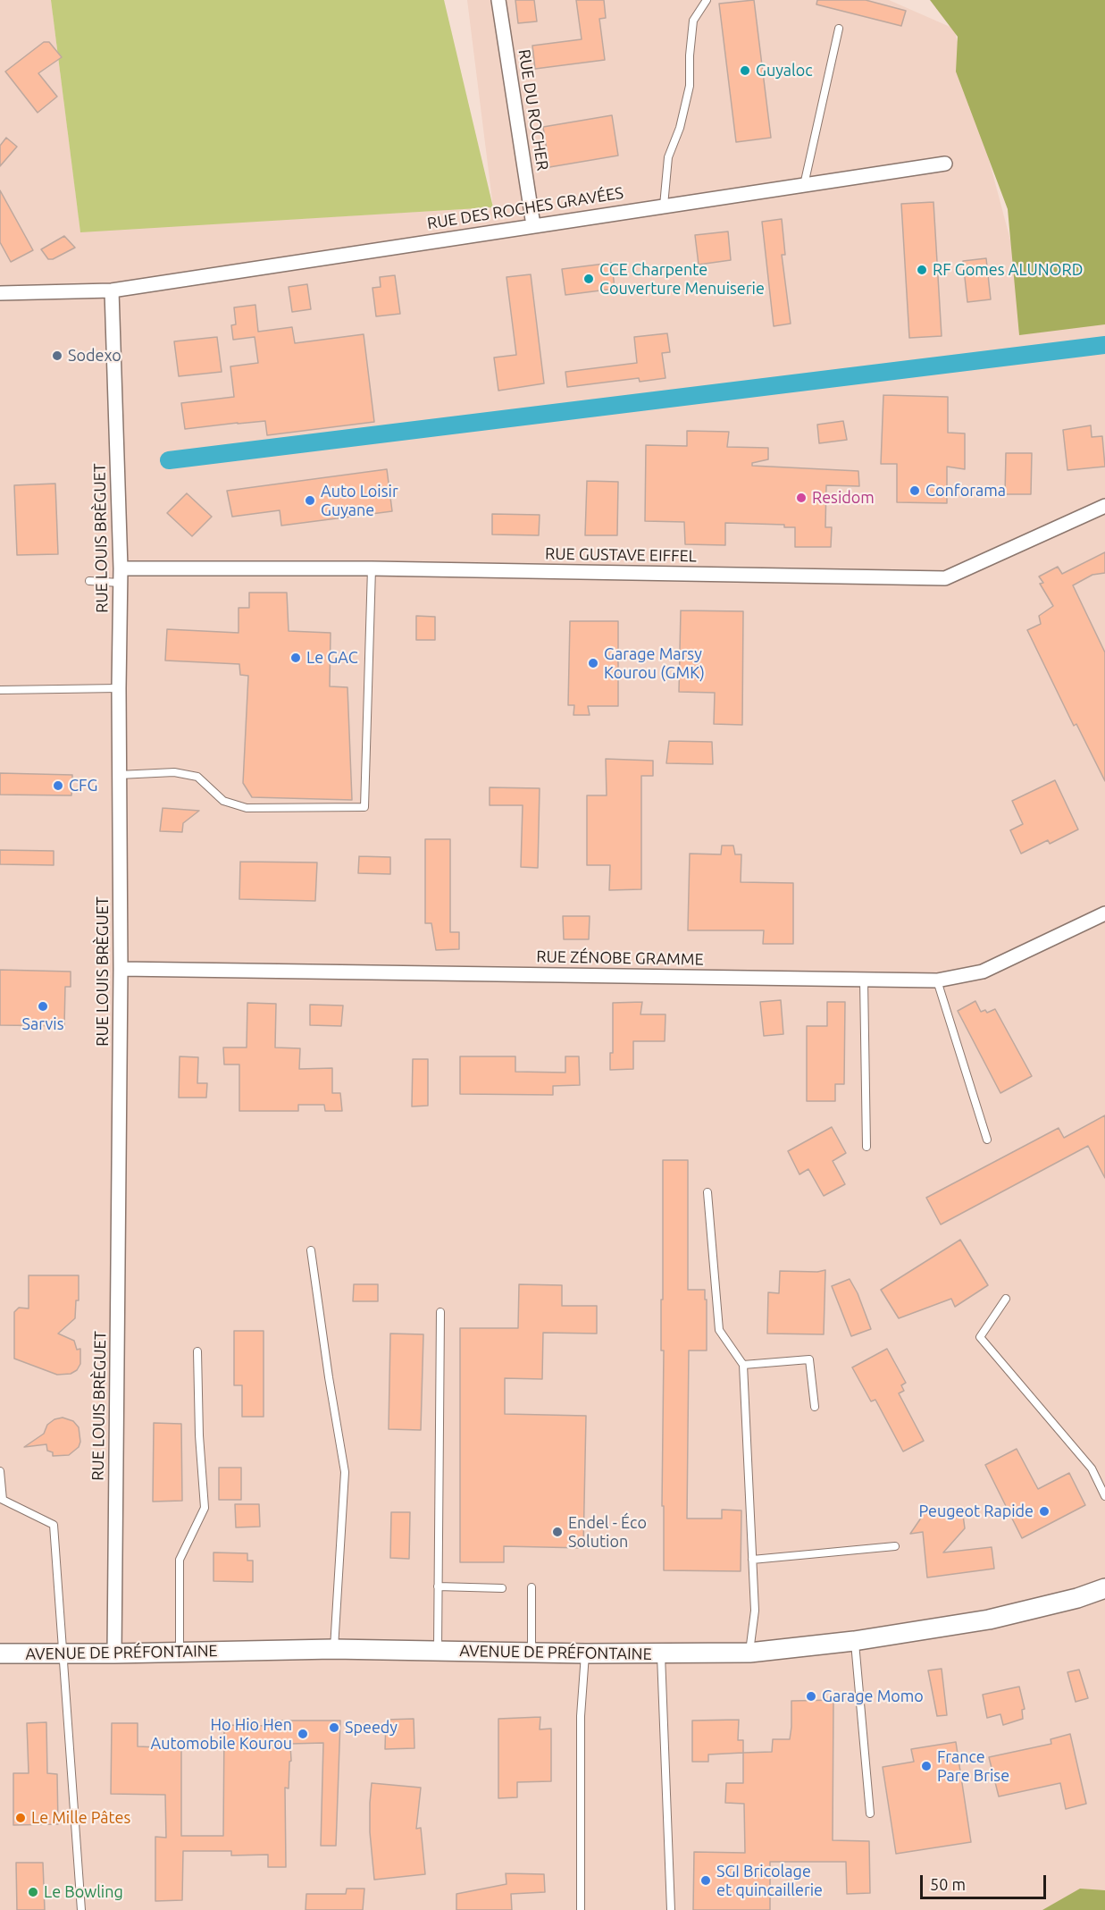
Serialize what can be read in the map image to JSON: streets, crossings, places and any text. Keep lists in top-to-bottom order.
{
  "streets": {
    "main road": ["AVENUE DE PRÉFONTAINE"],
    "street": [
      "RUE DU ROCHER",
      "RUE DES ROCHES GRAVÉES",
      "RUE LOUIS BRÈGUET",
      "RUE GUSTAVE EIFFEL",
      "RUE ZÉNOBE GRAMME"
    ]
  },
  "crossings": [
    ["RUE DU ROCHER", "RUE DES ROCHES GRAVÉES"],
    ["RUE DES ROCHES GRAVÉES", "RUE LOUIS BRÈGUET"],
    ["RUE LOUIS BRÈGUET", "RUE GUSTAVE EIFFEL"],
    ["RUE LOUIS BRÈGUET", "RUE ZÉNOBE GRAMME"],
    ["RUE LOUIS BRÈGUET", "AVENUE DE PRÉFONTAINE"]
  ],
  "places": [
    "Guyaloc",
    "RF Gomes ALUNORD",
    "CCE Charpente Couverture Menuiserie",
    "Sodexo",
    "Conforama",
    "Residom",
    "Auto Loisir Guyane",
    "Le GAC",
    "Garage Marsy Kourou (GMK)",
    "CFG",
    "Sarvis",
    "Peugeot Rapide",
    "Endel - Éco Solution",
    "Garage Momo",
    "Speedy",
    "Ho Hio Hen Automobile Kourou",
    "France Pare Brise",
    "Le Mille Pâtes",
    "SGI Bricolage et quincaillerie",
    "Le Bowling"
  ],
  "scale_bar": "50 m"
}
